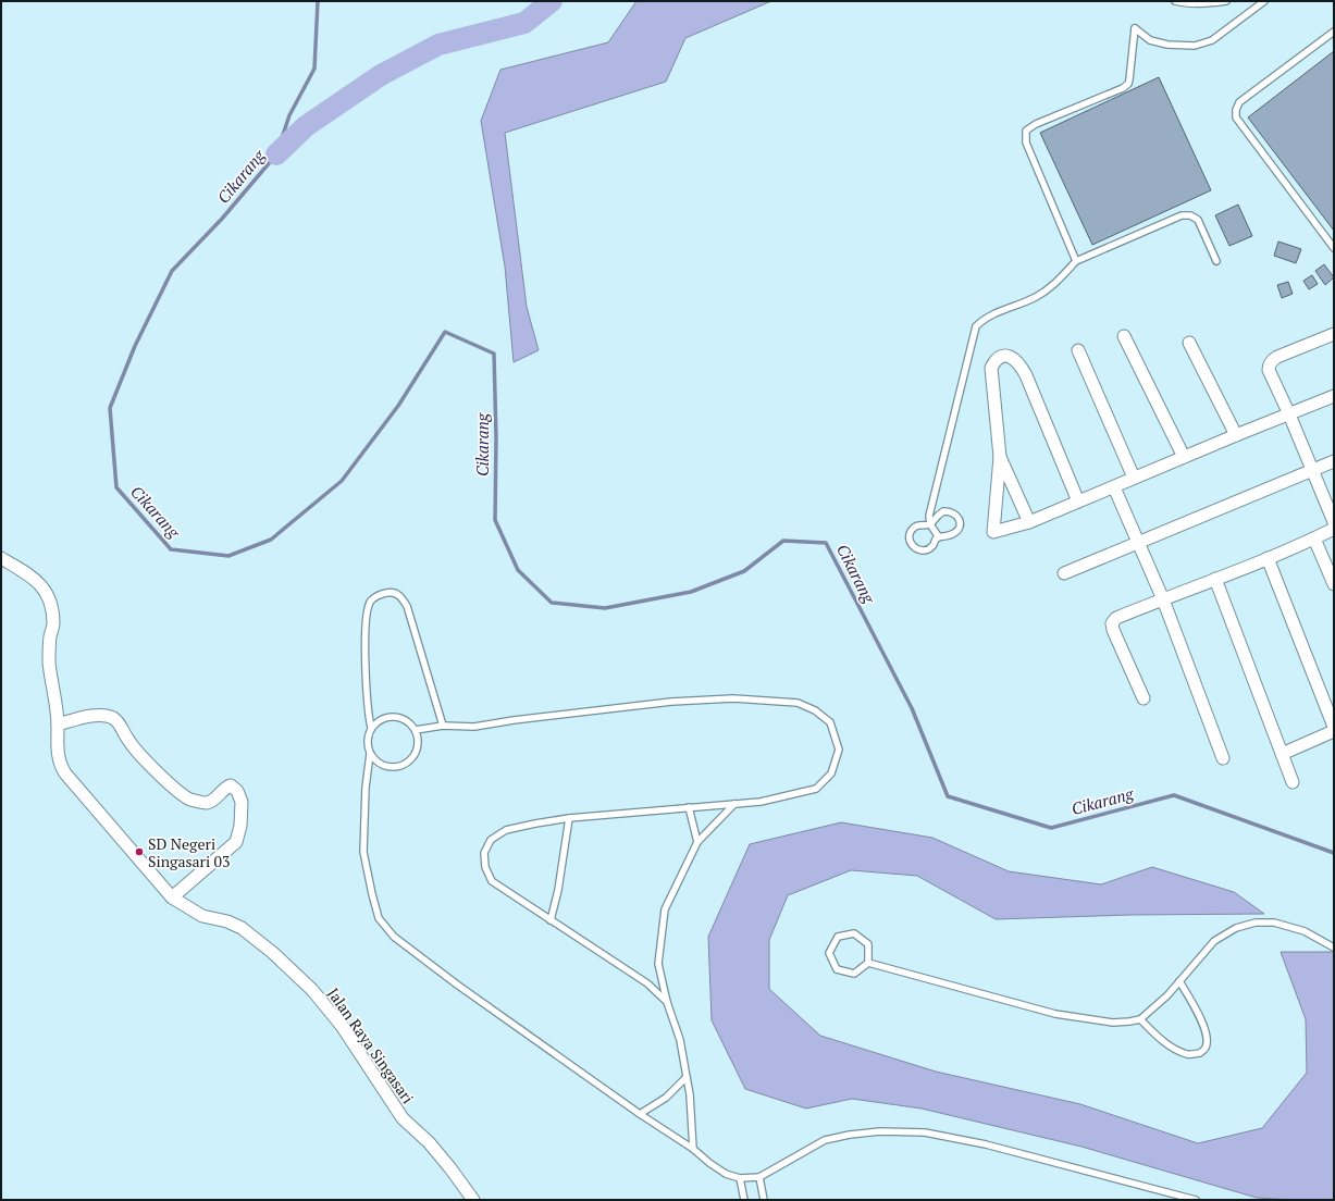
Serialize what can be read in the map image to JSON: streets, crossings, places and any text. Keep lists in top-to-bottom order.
{
  "streets": {
    "street": ["Jalan Raya Singasari"]
  },
  "water": ["Cikarang"],
  "places": ["SD Negeri Singasari 03"]
}
